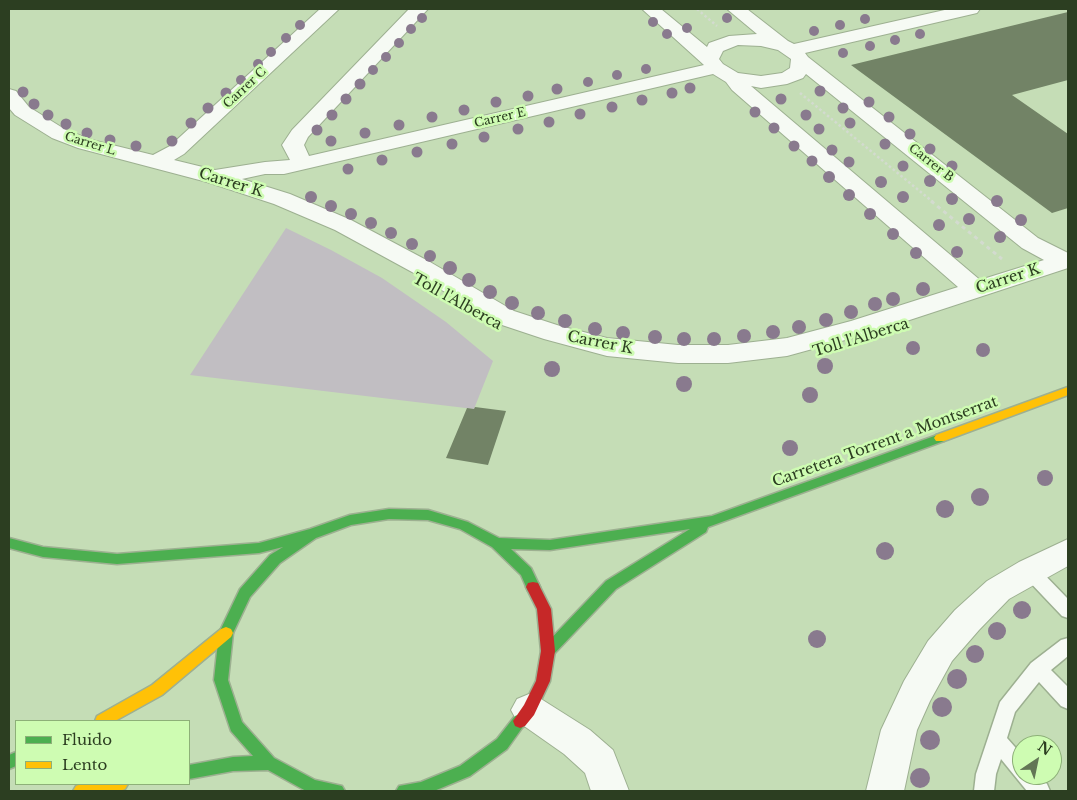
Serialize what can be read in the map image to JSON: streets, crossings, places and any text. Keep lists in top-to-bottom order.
{
  "streets": {
    "main road": ["Carretera Torrent a Montserrat"],
    "street": [
      "Carrer C",
      "Carrer E",
      "Carrer L",
      "Carrer B",
      "Carrer K"
    ]
  },
  "crossings": [
    ["Carrer C", "Carrer L"],
    ["Carrer C", "Carrer K"],
    ["Carrer E", "Carrer K"],
    ["Carrer L", "Carrer K"],
    ["Carrer B", "Carrer K"]
  ],
  "legend": ["Fluido", "Lento"],
  "north": "top right"
}
